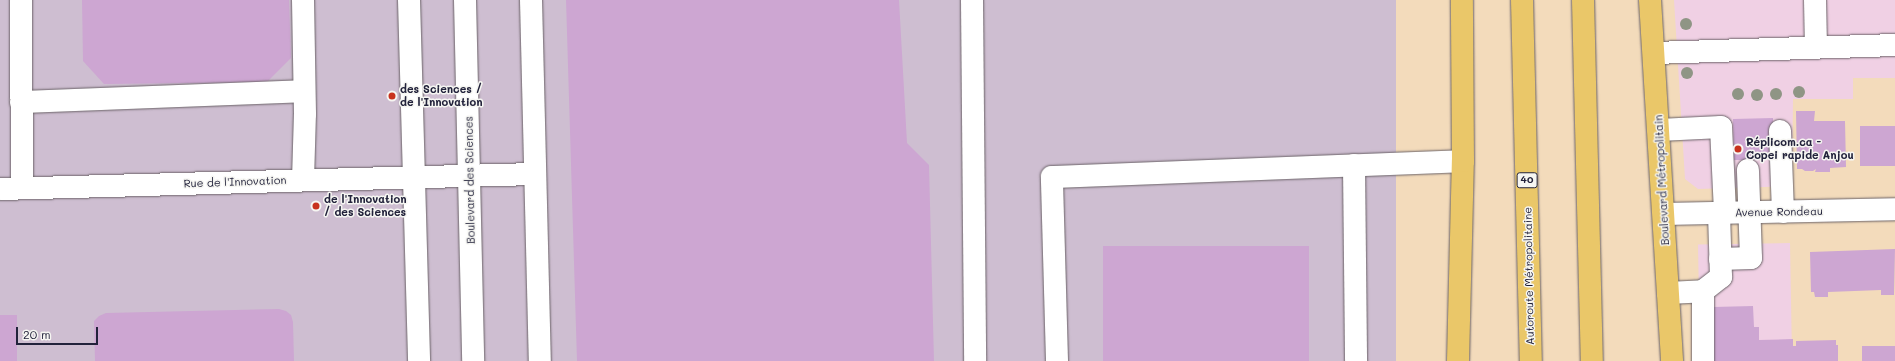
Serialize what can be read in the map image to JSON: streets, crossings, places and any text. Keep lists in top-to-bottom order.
{
  "streets": {
    "main road": ["40", "Boulevard Métropolitain", "Autoroute Métropolitaine"],
    "street": ["Boulevard des Sciences", "Rue de l'Innovation", "Avenue Rondeau"]
  },
  "crossings": [
    ["Boulevard des Sciences", "Rue de l'Innovation"],
    ["Boulevard Métropolitain", "Avenue Rondeau"]
  ],
  "places": ["des Sciences / de l'Innovation", "Réplicom.ca - Copei rapide Anjou", "de l'Innovation / des Sciences"],
  "scale_bar": "20 m"
}
